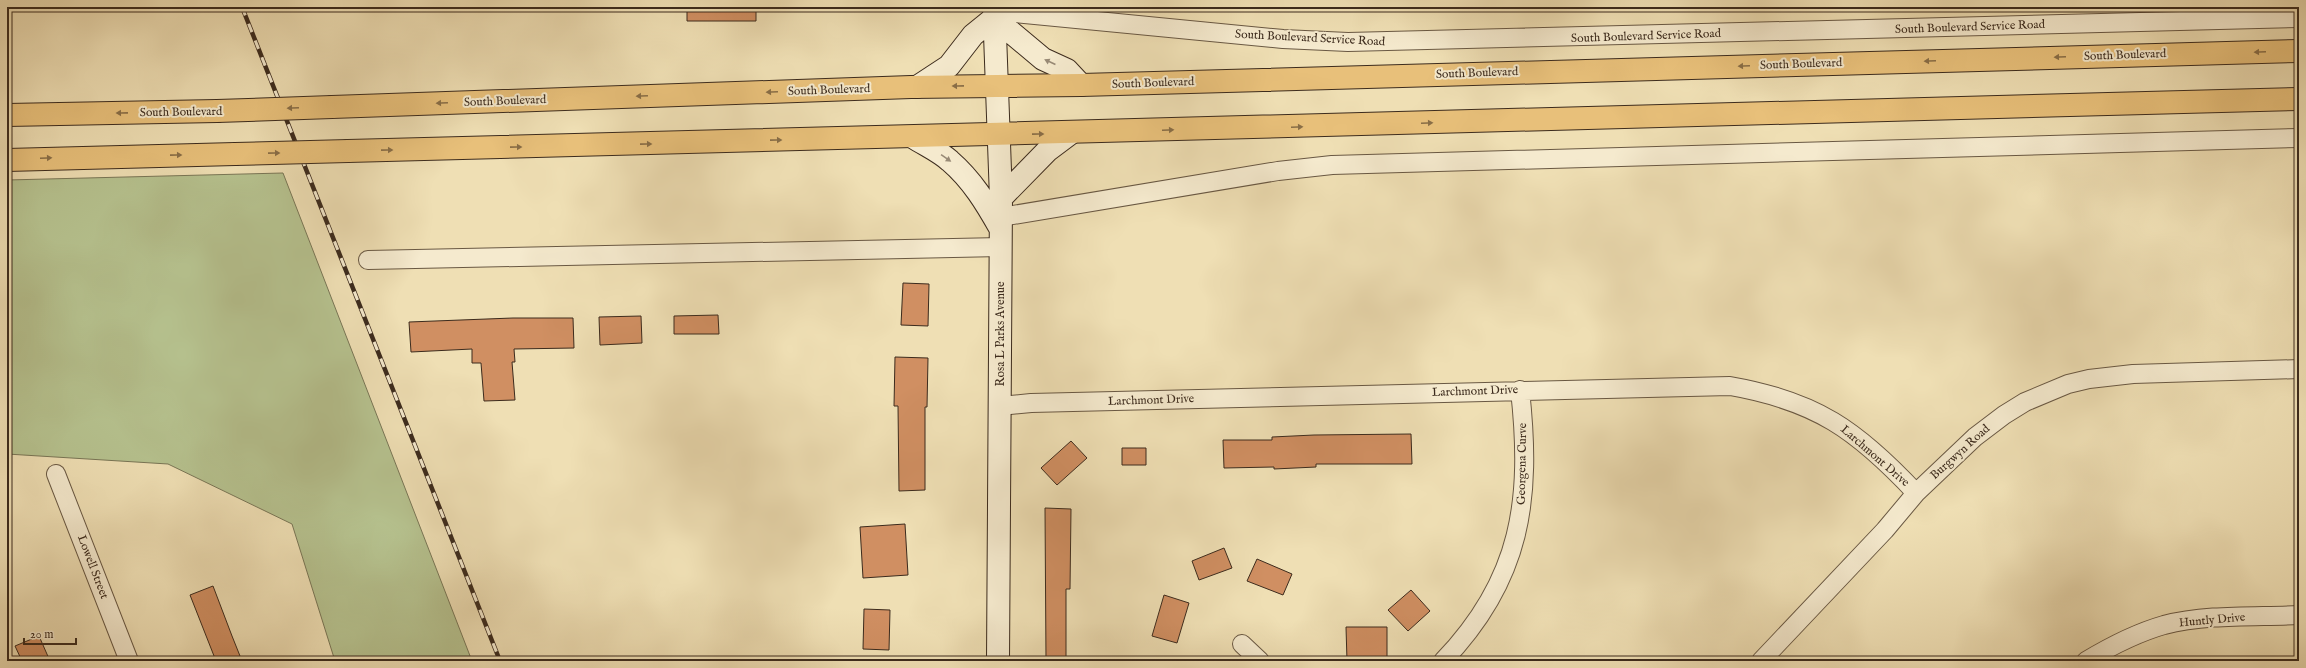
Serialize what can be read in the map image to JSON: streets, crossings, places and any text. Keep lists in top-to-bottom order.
{
  "streets": {
    "highway": ["South Boulevard"],
    "street": [
      "South Boulevard Service Road",
      "Rosa L Parks Avenue",
      "Larchmont Drive",
      "Burgwyn Road",
      "Georgena Curve",
      "Lowell Street",
      "Huntly Drive"
    ]
  },
  "crossings": [
    ["South Boulevard Service Road", "Rosa L Parks Avenue"],
    ["South Boulevard", "Rosa L Parks Avenue"],
    ["Rosa L Parks Avenue", "Larchmont Drive"],
    ["Larchmont Drive", "Burgwyn Road"],
    ["Larchmont Drive", "Georgena Curve"]
  ],
  "scale_bar": "20 m"
}
